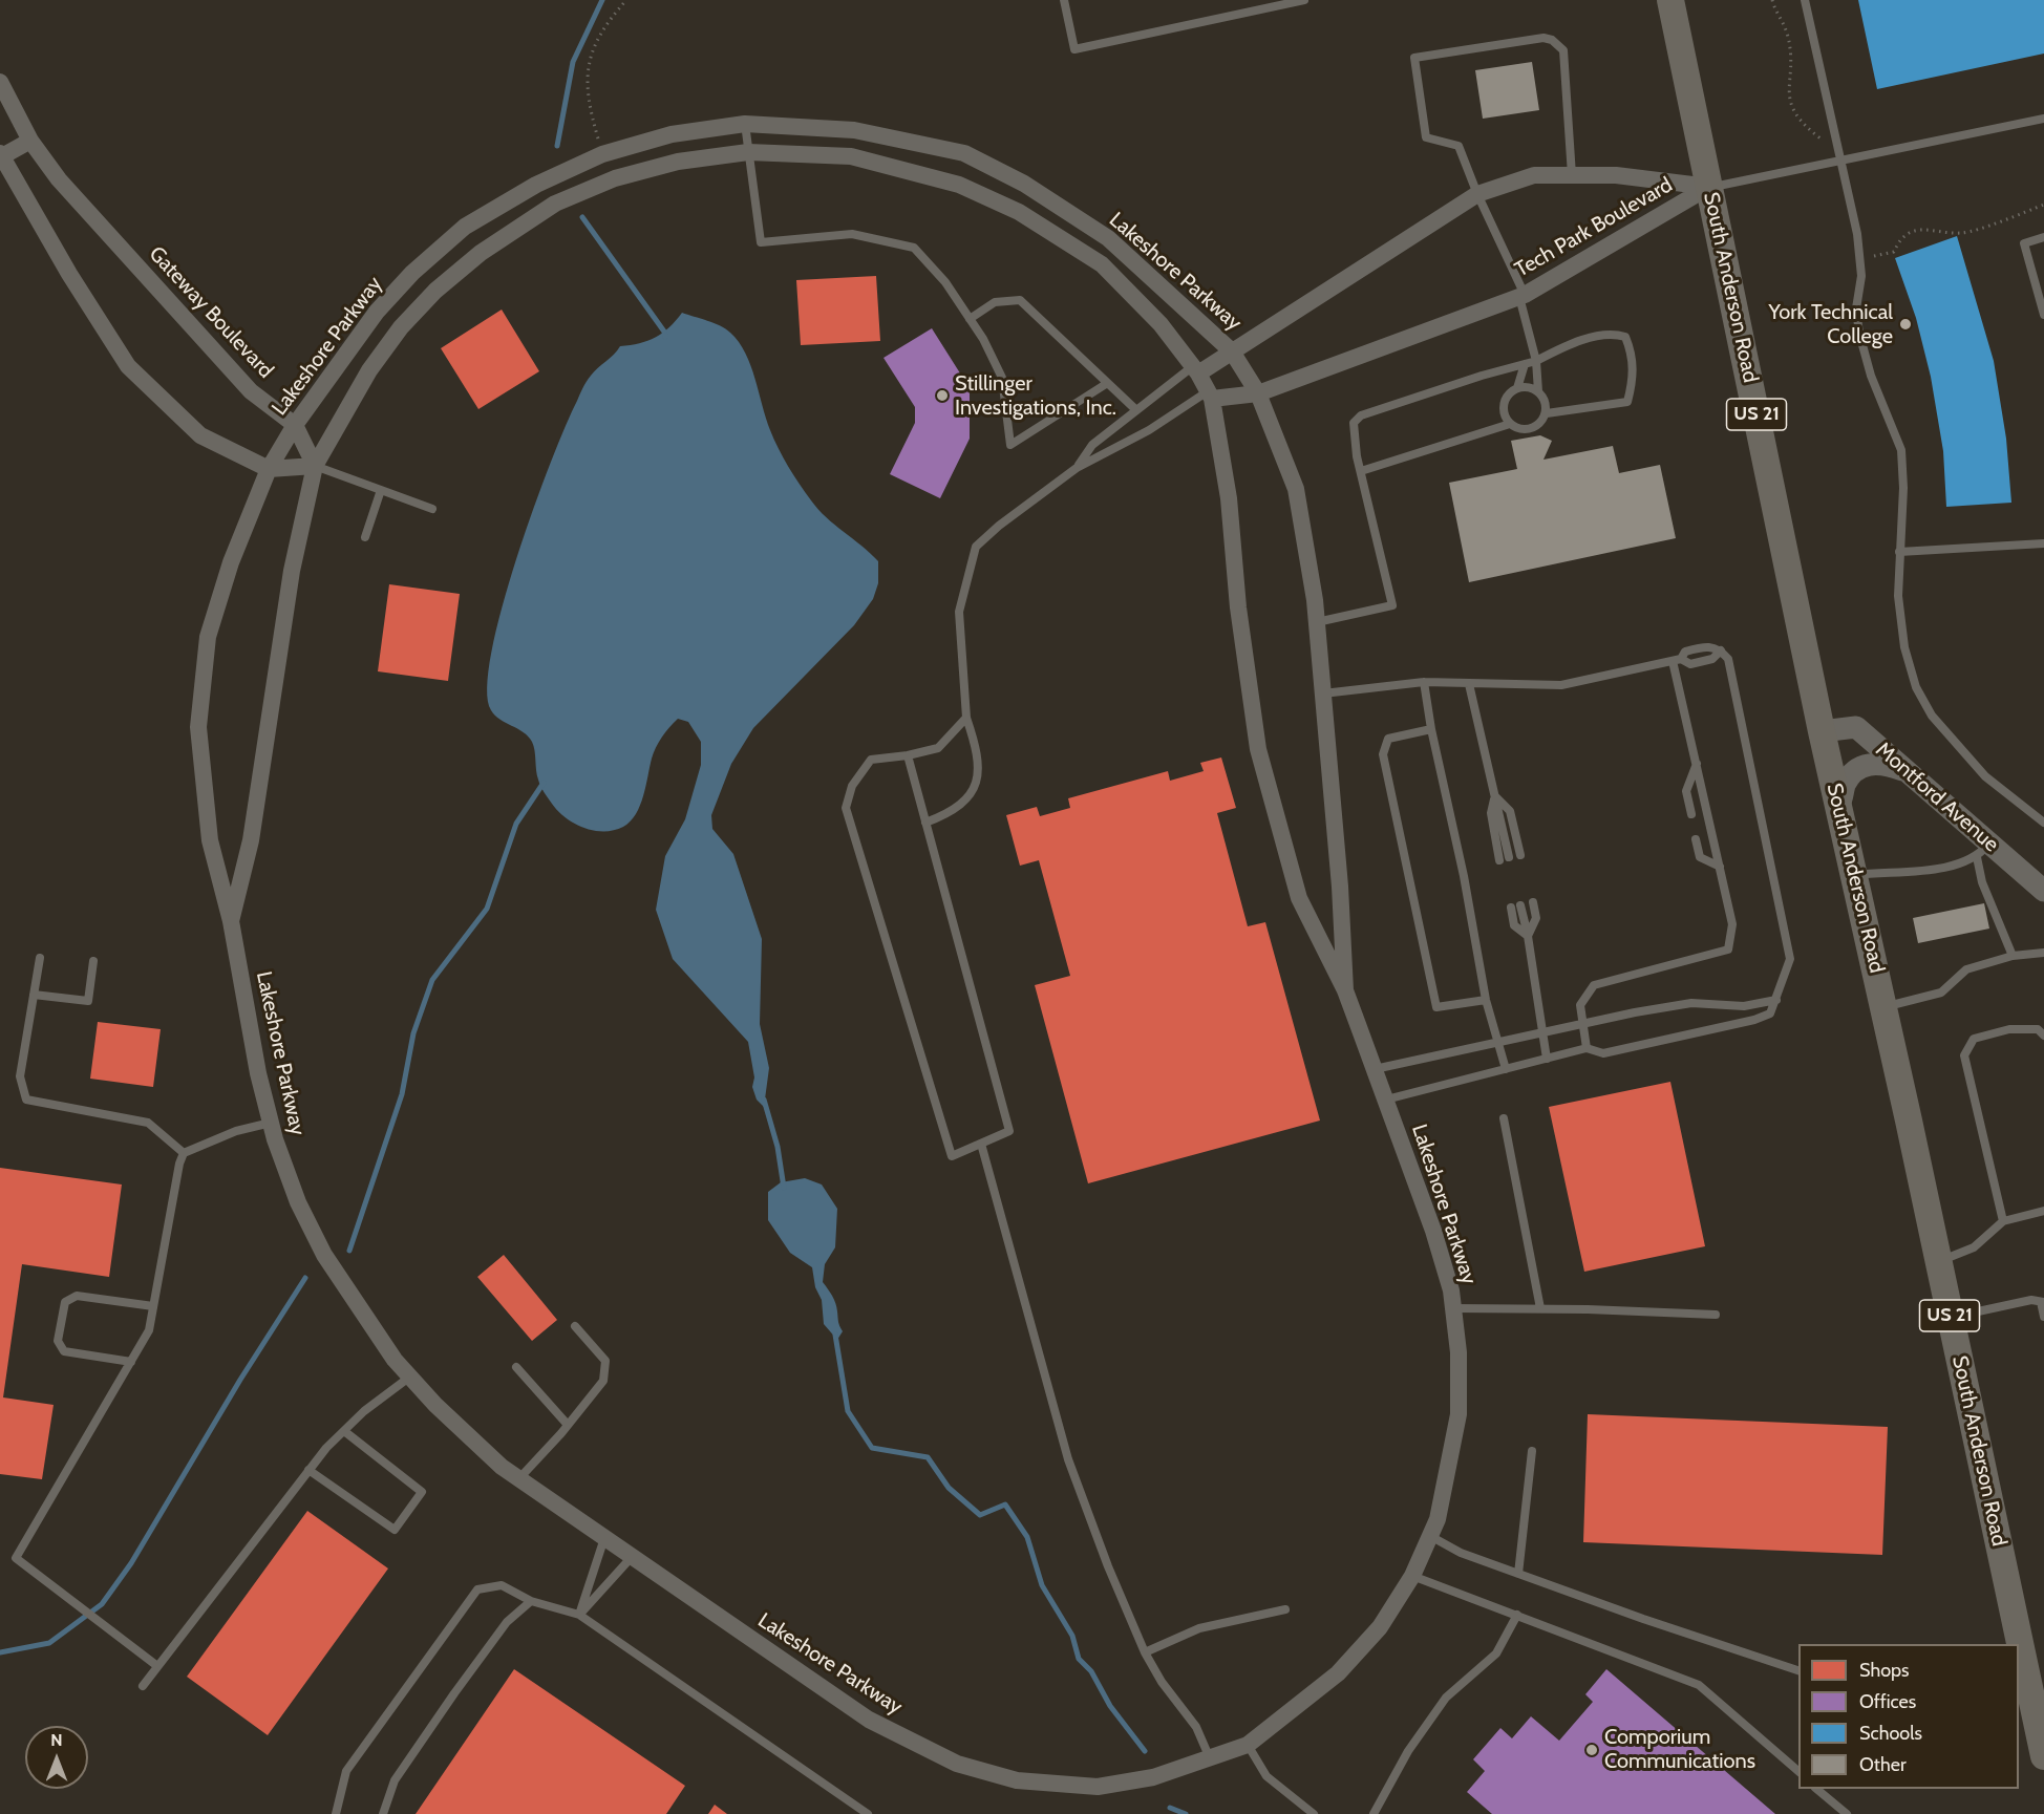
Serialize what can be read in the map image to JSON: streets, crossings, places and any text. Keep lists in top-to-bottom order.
{
  "streets": {
    "main road": ["South Anderson Road", "US 21"],
    "street": [
      "Tech Park Boulevard",
      "Lakeshore Parkway",
      "Gateway Boulevard",
      "Montford Avenue"
    ]
  },
  "crossings": [
    ["Tech Park Boulevard", "Lakeshore Parkway"],
    ["Tech Park Boulevard", "South Anderson Road"],
    ["Lakeshore Parkway", "Gateway Boulevard"],
    ["South Anderson Road", "Montford Avenue"]
  ],
  "places": ["York Technical College", "Stillinger Investigations, Inc.", "Comporium Communications"],
  "legend": [
    "Shops",
    "Offices",
    "Schools",
    "Other"
  ],
  "north": "top"
}
